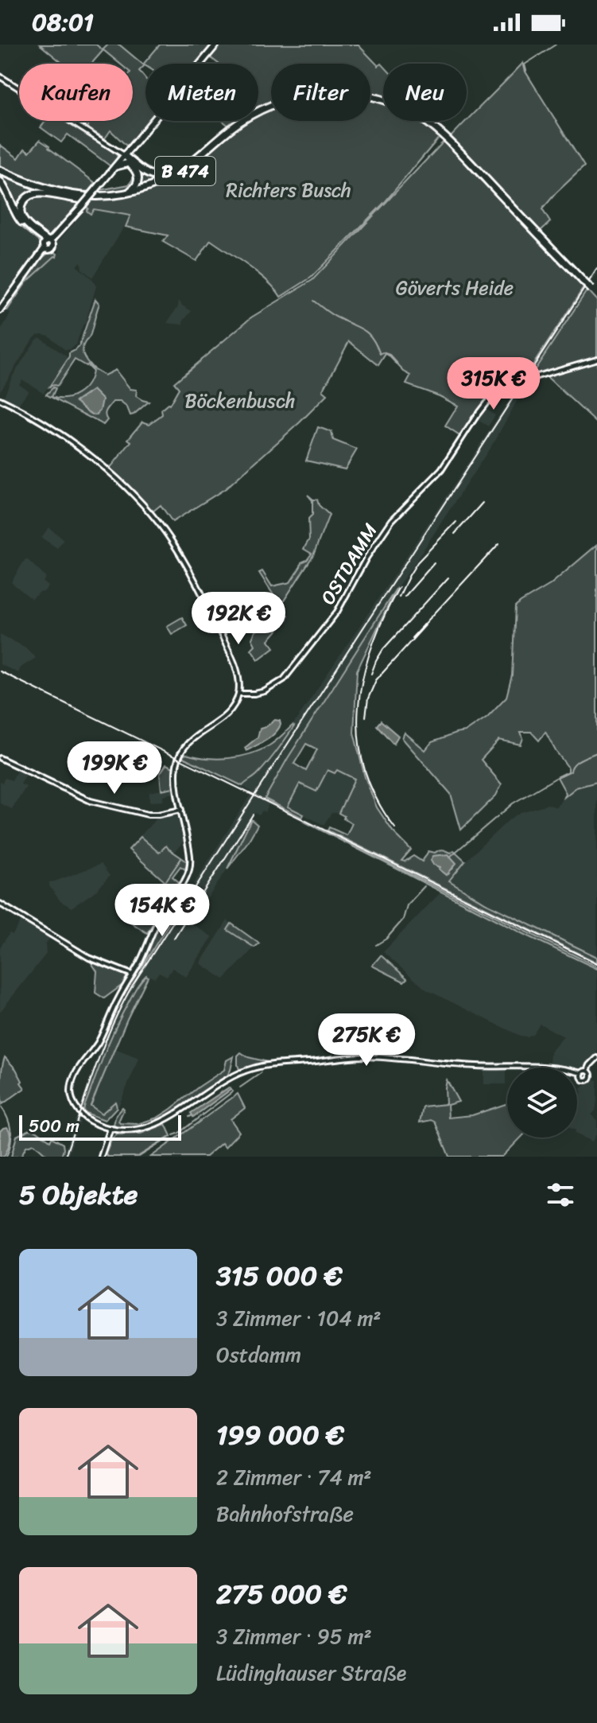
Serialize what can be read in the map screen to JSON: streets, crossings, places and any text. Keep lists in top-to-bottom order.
{
  "streets": {
    "highway": ["B 474"],
    "street": ["OSTDAMM"]
  },
  "parks": ["Richters Busch", "Göverts Heide", "Böckenbusch"],
  "scale_bar": "500 m",
  "page": {
    "status": "08:01",
    "chip": [
      "Kaufen",
      "Mieten",
      "Filter",
      "Neu"
    ],
    "price": [
      "315K €",
      "192K €",
      "199K €",
      "154K €",
      "275K €"
    ],
    "scale": "500 m",
    "heading": "5 Objekte",
    "list": [
      {
        "name": "315 000 €",
        "note": "3 Zimmer · 104 m² · Ostdamm"
      },
      {
        "name": "199 000 €",
        "note": "2 Zimmer · 74 m² · Bahnhofstraße"
      },
      {
        "name": "275 000 €",
        "note": "3 Zimmer · 95 m² · Lüdinghauser Straße"
      }
    ]
  }
}
